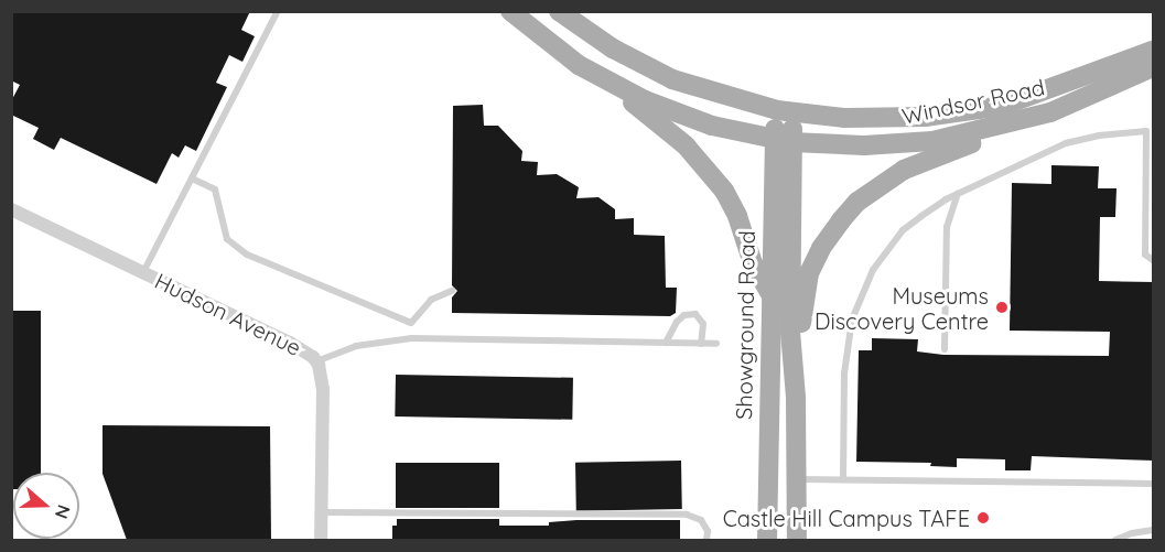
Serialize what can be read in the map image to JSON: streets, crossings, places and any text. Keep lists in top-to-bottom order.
{
  "streets": {
    "main road": ["Windsor Road", "Showground Road"],
    "street": ["Hudson Avenue"]
  },
  "crossings": [
    ["Windsor Road", "Showground Road"]
  ],
  "places": ["Museums Discovery Centre", "Castle Hill Campus TAFE"],
  "north": "right"
}
